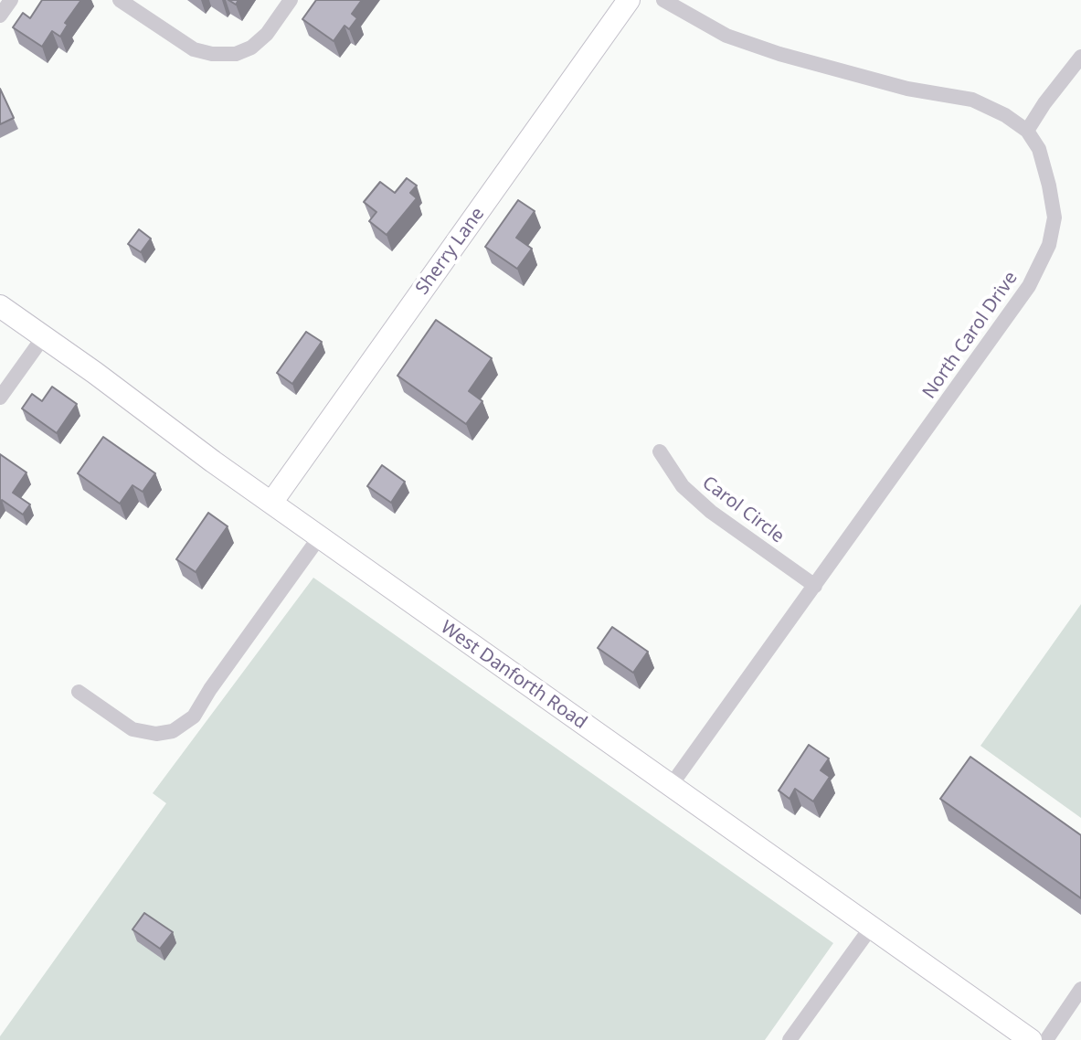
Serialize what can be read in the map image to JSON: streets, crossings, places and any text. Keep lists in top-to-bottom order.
{
  "streets": {
    "main road": ["Sherry Lane", "West Danforth Road"],
    "street": ["North Carol Drive", "Carol Circle"]
  },
  "crossings": [
    ["Sherry Lane", "West Danforth Road"],
    ["North Carol Drive", "Carol Circle"],
    ["North Carol Drive", "West Danforth Road"]
  ]
}
